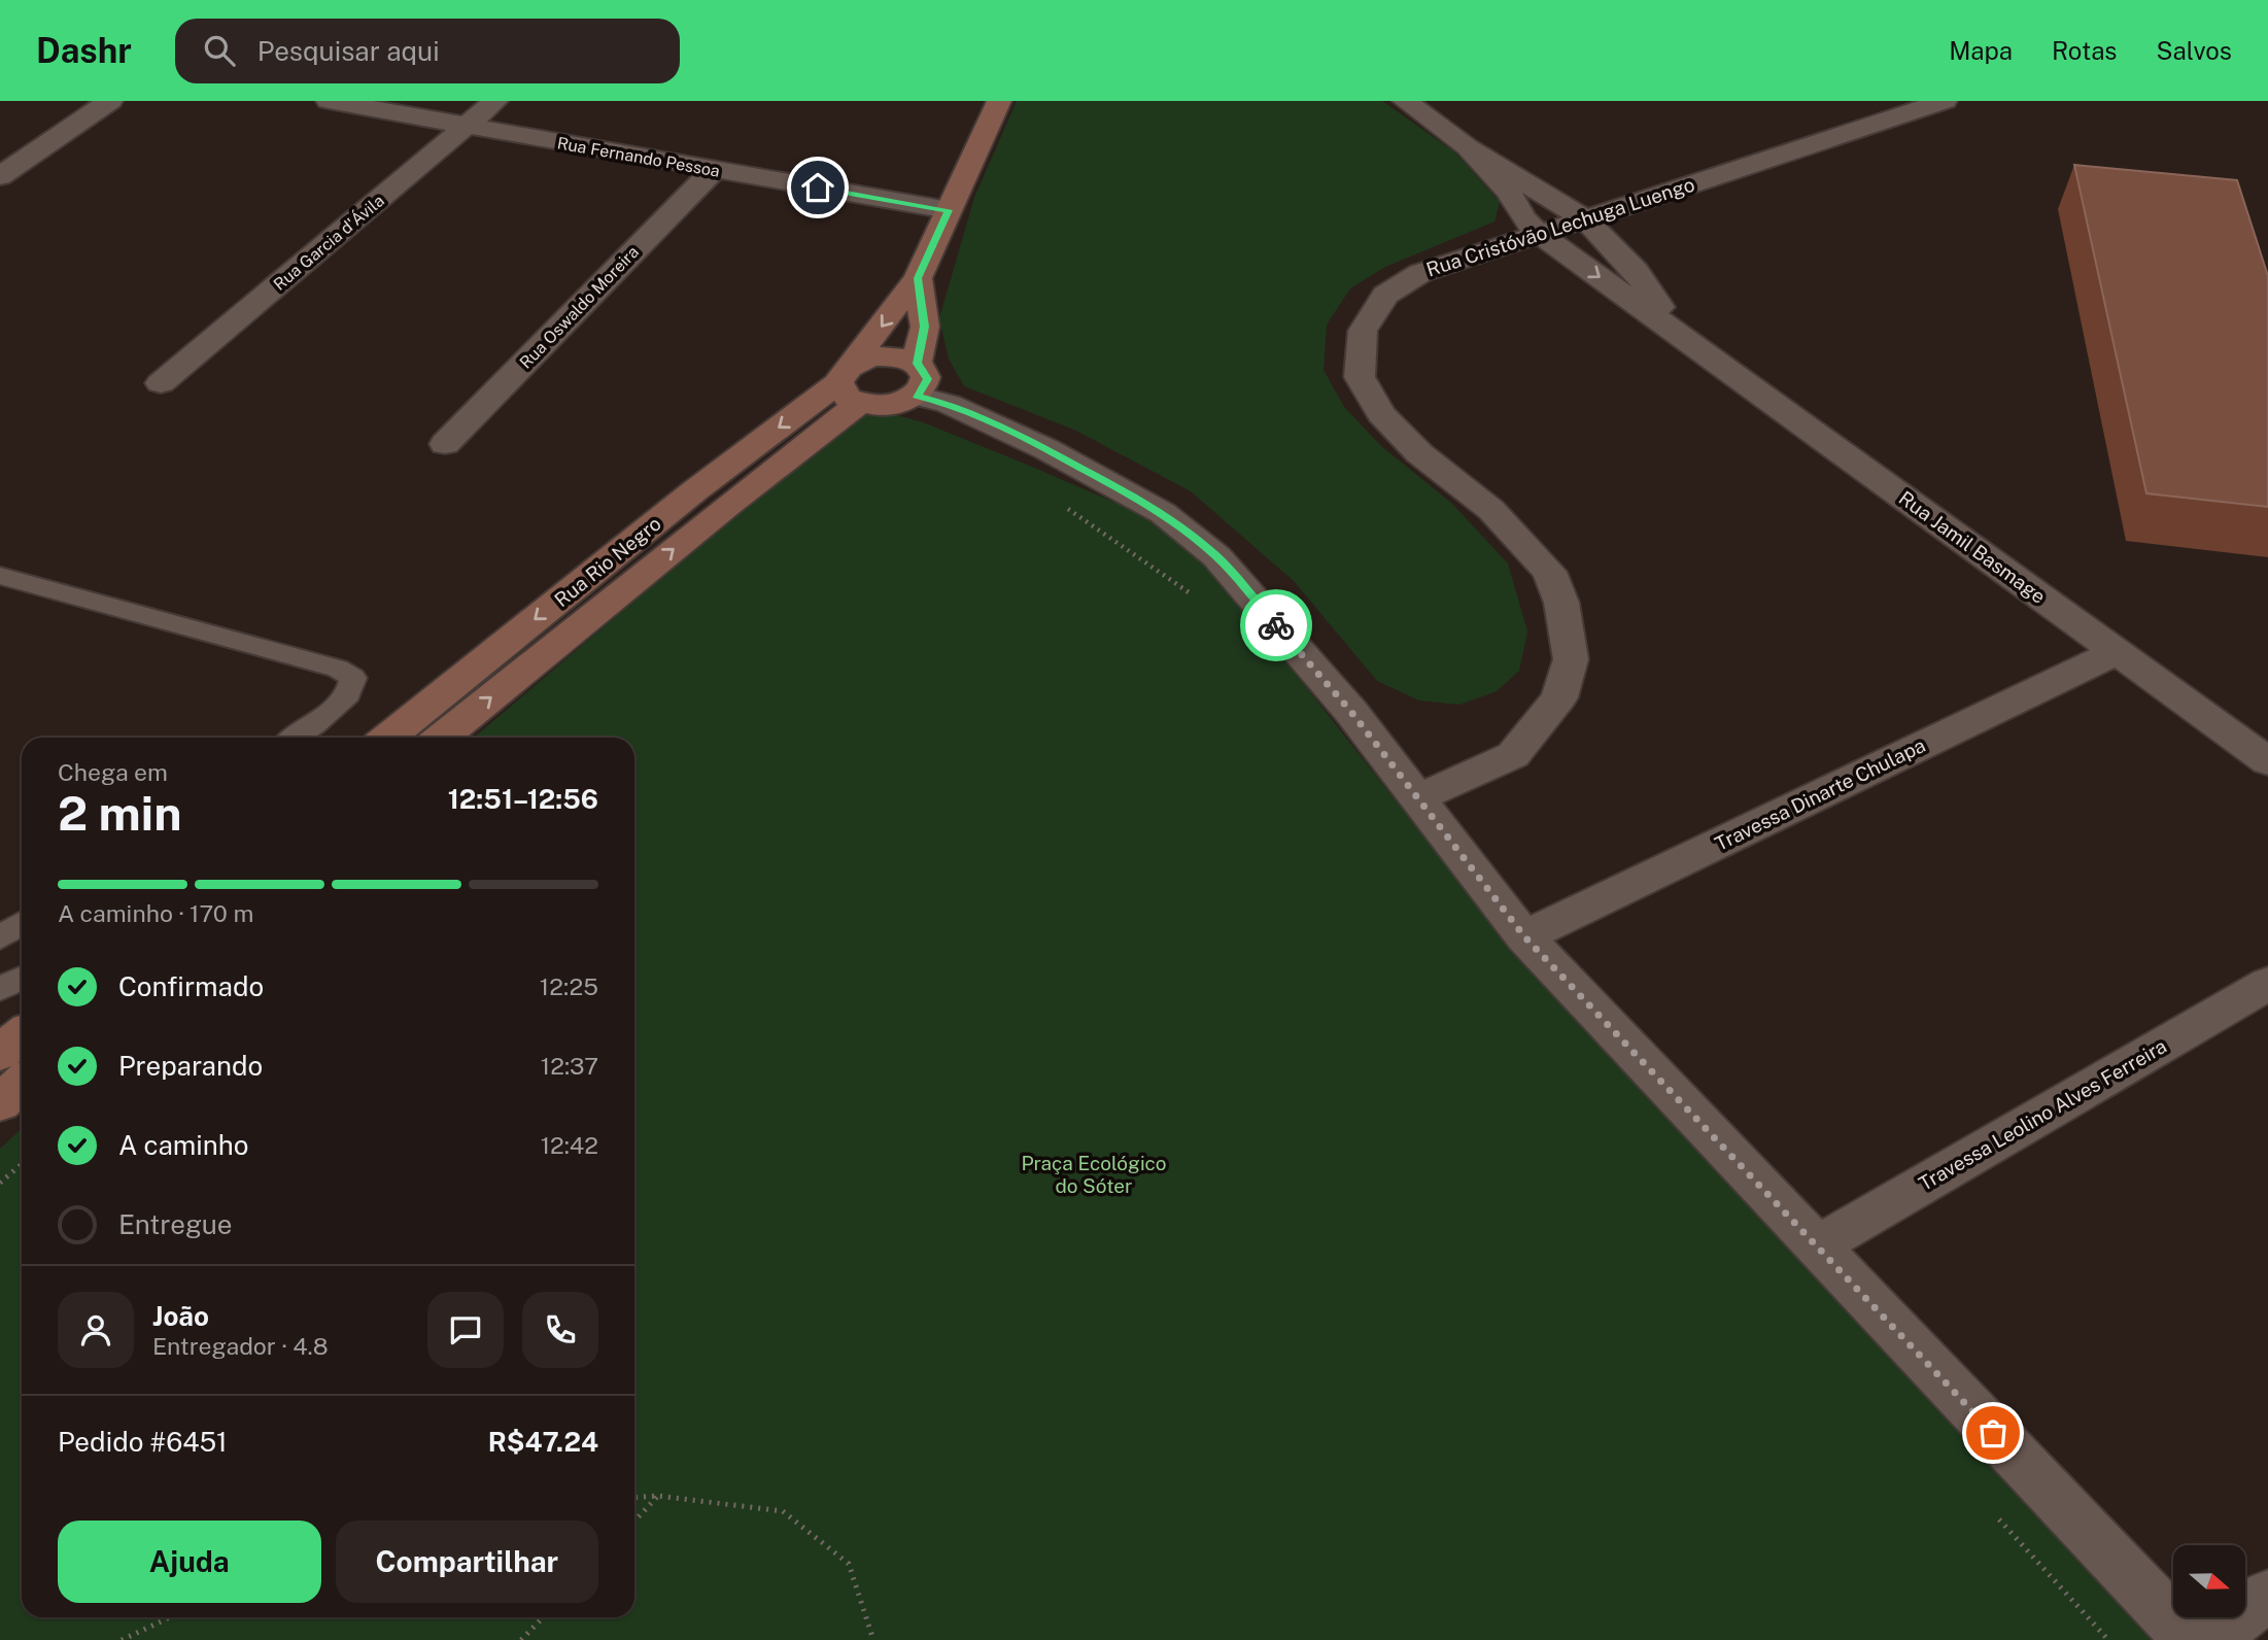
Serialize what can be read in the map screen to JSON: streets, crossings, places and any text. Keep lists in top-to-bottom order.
{
  "streets": {
    "main road": ["Rua Rio Negro"],
    "street": [
      "Rua Fernando Pessoa",
      "Rua Cristóvão Lechuga Luengo",
      "Rua Garcia d'Ávila",
      "Rua Oswaldo Moreira",
      "Rua Jamil Basmage",
      "Travessa Dinarte Chulapa",
      "Travessa Leolino Alves Ferreira"
    ]
  },
  "crossings": [
    ["Rua Fernando Pessoa", "Rua Garcia d'Ávila"],
    ["Rua Fernando Pessoa", "Rua Oswaldo Moreira"],
    ["Rua Fernando Pessoa", "Rua Rio Negro"],
    ["Rua Cristóvão Lechuga Luengo", "Rua Jamil Basmage"],
    ["Rua Jamil Basmage", "Travessa Dinarte Chulapa"]
  ],
  "parks": ["Praça Ecológico do Sóter"],
  "north": "right",
  "page": {
    "header": "Dashr",
    "search": "Pesquisar aqui",
    "nav": ["Mapa", "Rotas", "Salvos"],
    "heading": ["2 min", "Chega em", "12:51–12:56"],
    "panel": [
      "João",
      "Entregador · 4.8",
      "Pedido #6451",
      "R$47.24"
    ],
    "bar": "A caminho · 170 m",
    "list": [
      ["Confirmado", "12:25"],
      ["Preparando", "12:37"],
      ["A caminho", "12:42"],
      "Entregue"
    ],
    "buttons": ["Ajuda", "Compartilhar"]
  }
}
